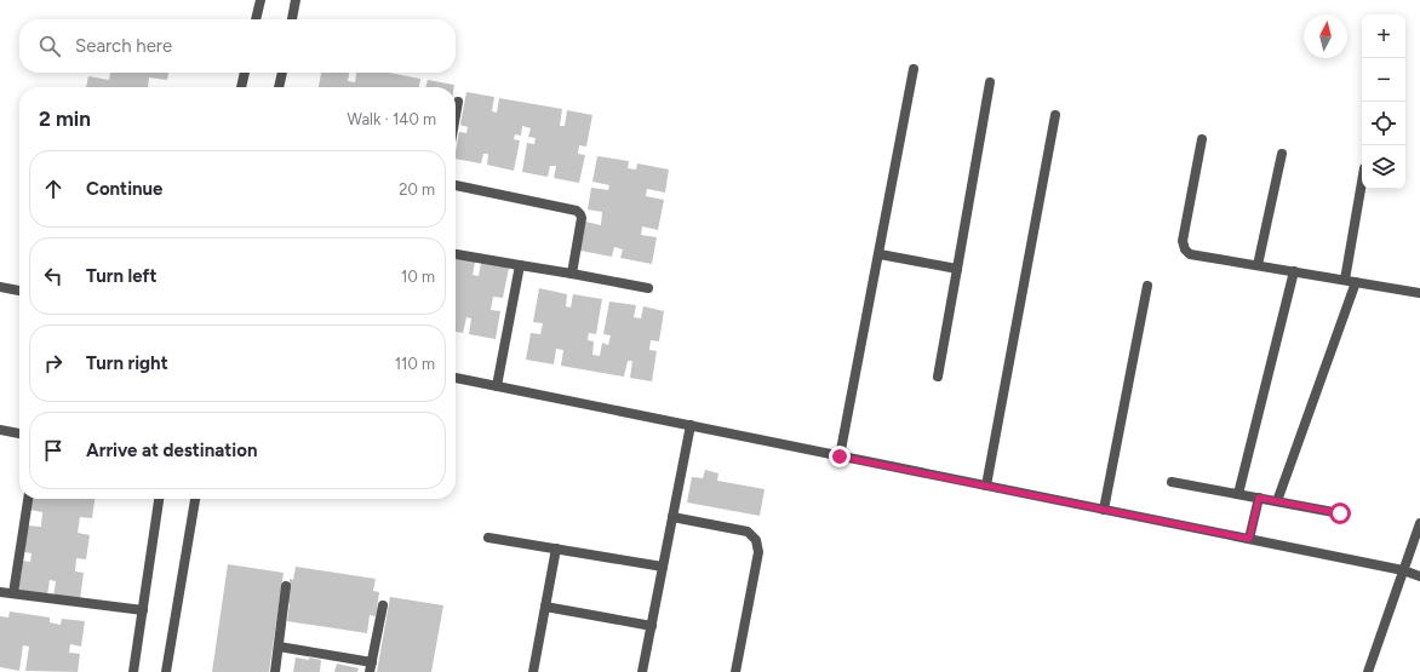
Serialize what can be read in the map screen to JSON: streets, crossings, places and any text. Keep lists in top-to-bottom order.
{
  "north": "top",
  "page": {
    "map_buttons": ["+", "−"],
    "search": "Search here",
    "heading": ["2 min", "Walk · 140 m"],
    "list": [
      ["Continue", "20 m"],
      ["Turn left", "10 m"],
      ["Turn right", "110 m"],
      "Arrive at destination"
    ]
  }
}
